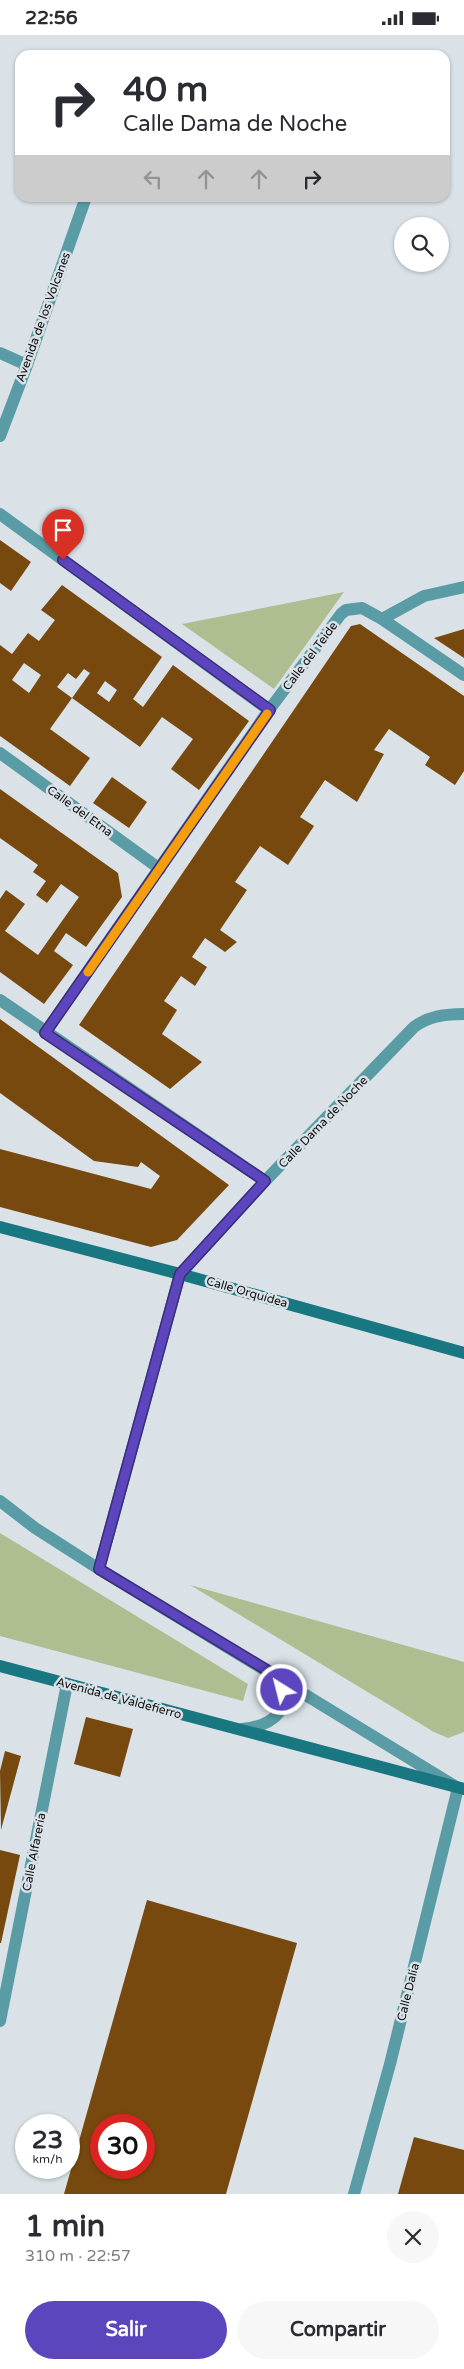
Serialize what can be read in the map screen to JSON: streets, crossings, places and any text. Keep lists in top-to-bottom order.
{
  "streets": {
    "street": [
      "Avenida de los Volcanes",
      "Calle del Teide",
      "Calle del Etna",
      "Calle Dama de Noche",
      "Calle Orquídea",
      "Avenida de Valdefierro",
      "Calle Alfarería",
      "Calle Dalia"
    ]
  },
  "crossings": [
    ["Calle del Teide", "Calle del Etna"],
    ["Calle Dama de Noche", "Calle Orquídea"],
    ["Avenida de Valdefierro", "Calle Alfarería"],
    ["Avenida de Valdefierro", "Calle Dalia"]
  ],
  "page": {
    "status": "22:56",
    "turn": ["40 m", "Calle Dama de Noche"],
    "speed": "23 km/h",
    "limit": "30",
    "heading": ["1 min", "310 m · 22:57"],
    "buttons": ["Salir", "Compartir"]
  }
}
